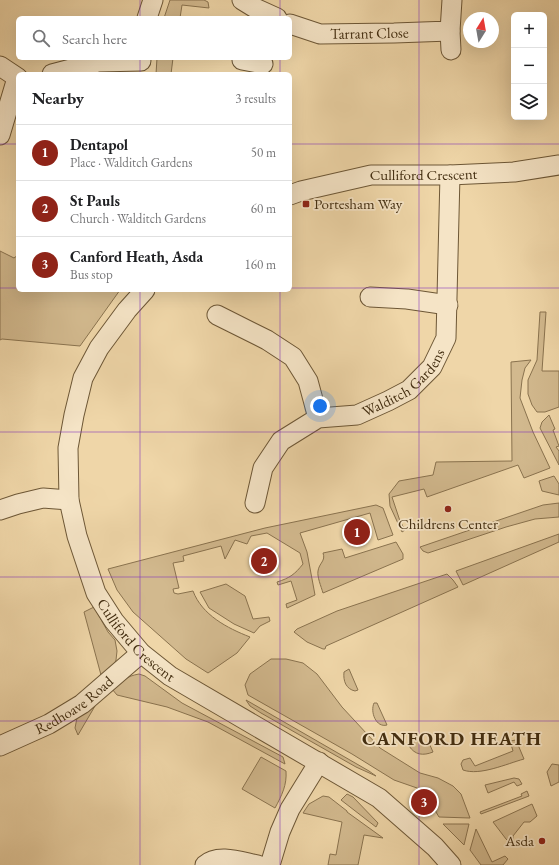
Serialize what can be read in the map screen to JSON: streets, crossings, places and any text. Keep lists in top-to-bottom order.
{
  "streets": {
    "street": [
      "Tarrant Close",
      "Culliford Crescent",
      "Walditch Gardens",
      "Redhoave Road"
    ]
  },
  "crossings": [
    ["Culliford Crescent", "Walditch Gardens"],
    ["Culliford Crescent", "Redhoave Road"]
  ],
  "districts": ["CANFORD HEATH"],
  "places": {
    "transit": ["Portesham Way"],
    "other": ["Childrens Center", "Asda"]
  },
  "north": "top",
  "page": {
    "map_buttons": ["+", "−"],
    "search": "Search here",
    "heading": ["Nearby", "3 results"],
    "list": [
      {
        "mark": "1",
        "name": "Dentapol",
        "note": "Place · Walditch Gardens",
        "value": "50 m"
      },
      {
        "mark": "2",
        "name": "St Pauls",
        "note": "Church · Walditch Gardens",
        "value": "60 m"
      },
      {
        "mark": "3",
        "name": "Canford Heath, Asda",
        "note": "Bus stop",
        "value": "160 m"
      }
    ],
    "pins": ["1", "2", "3"]
  }
}
